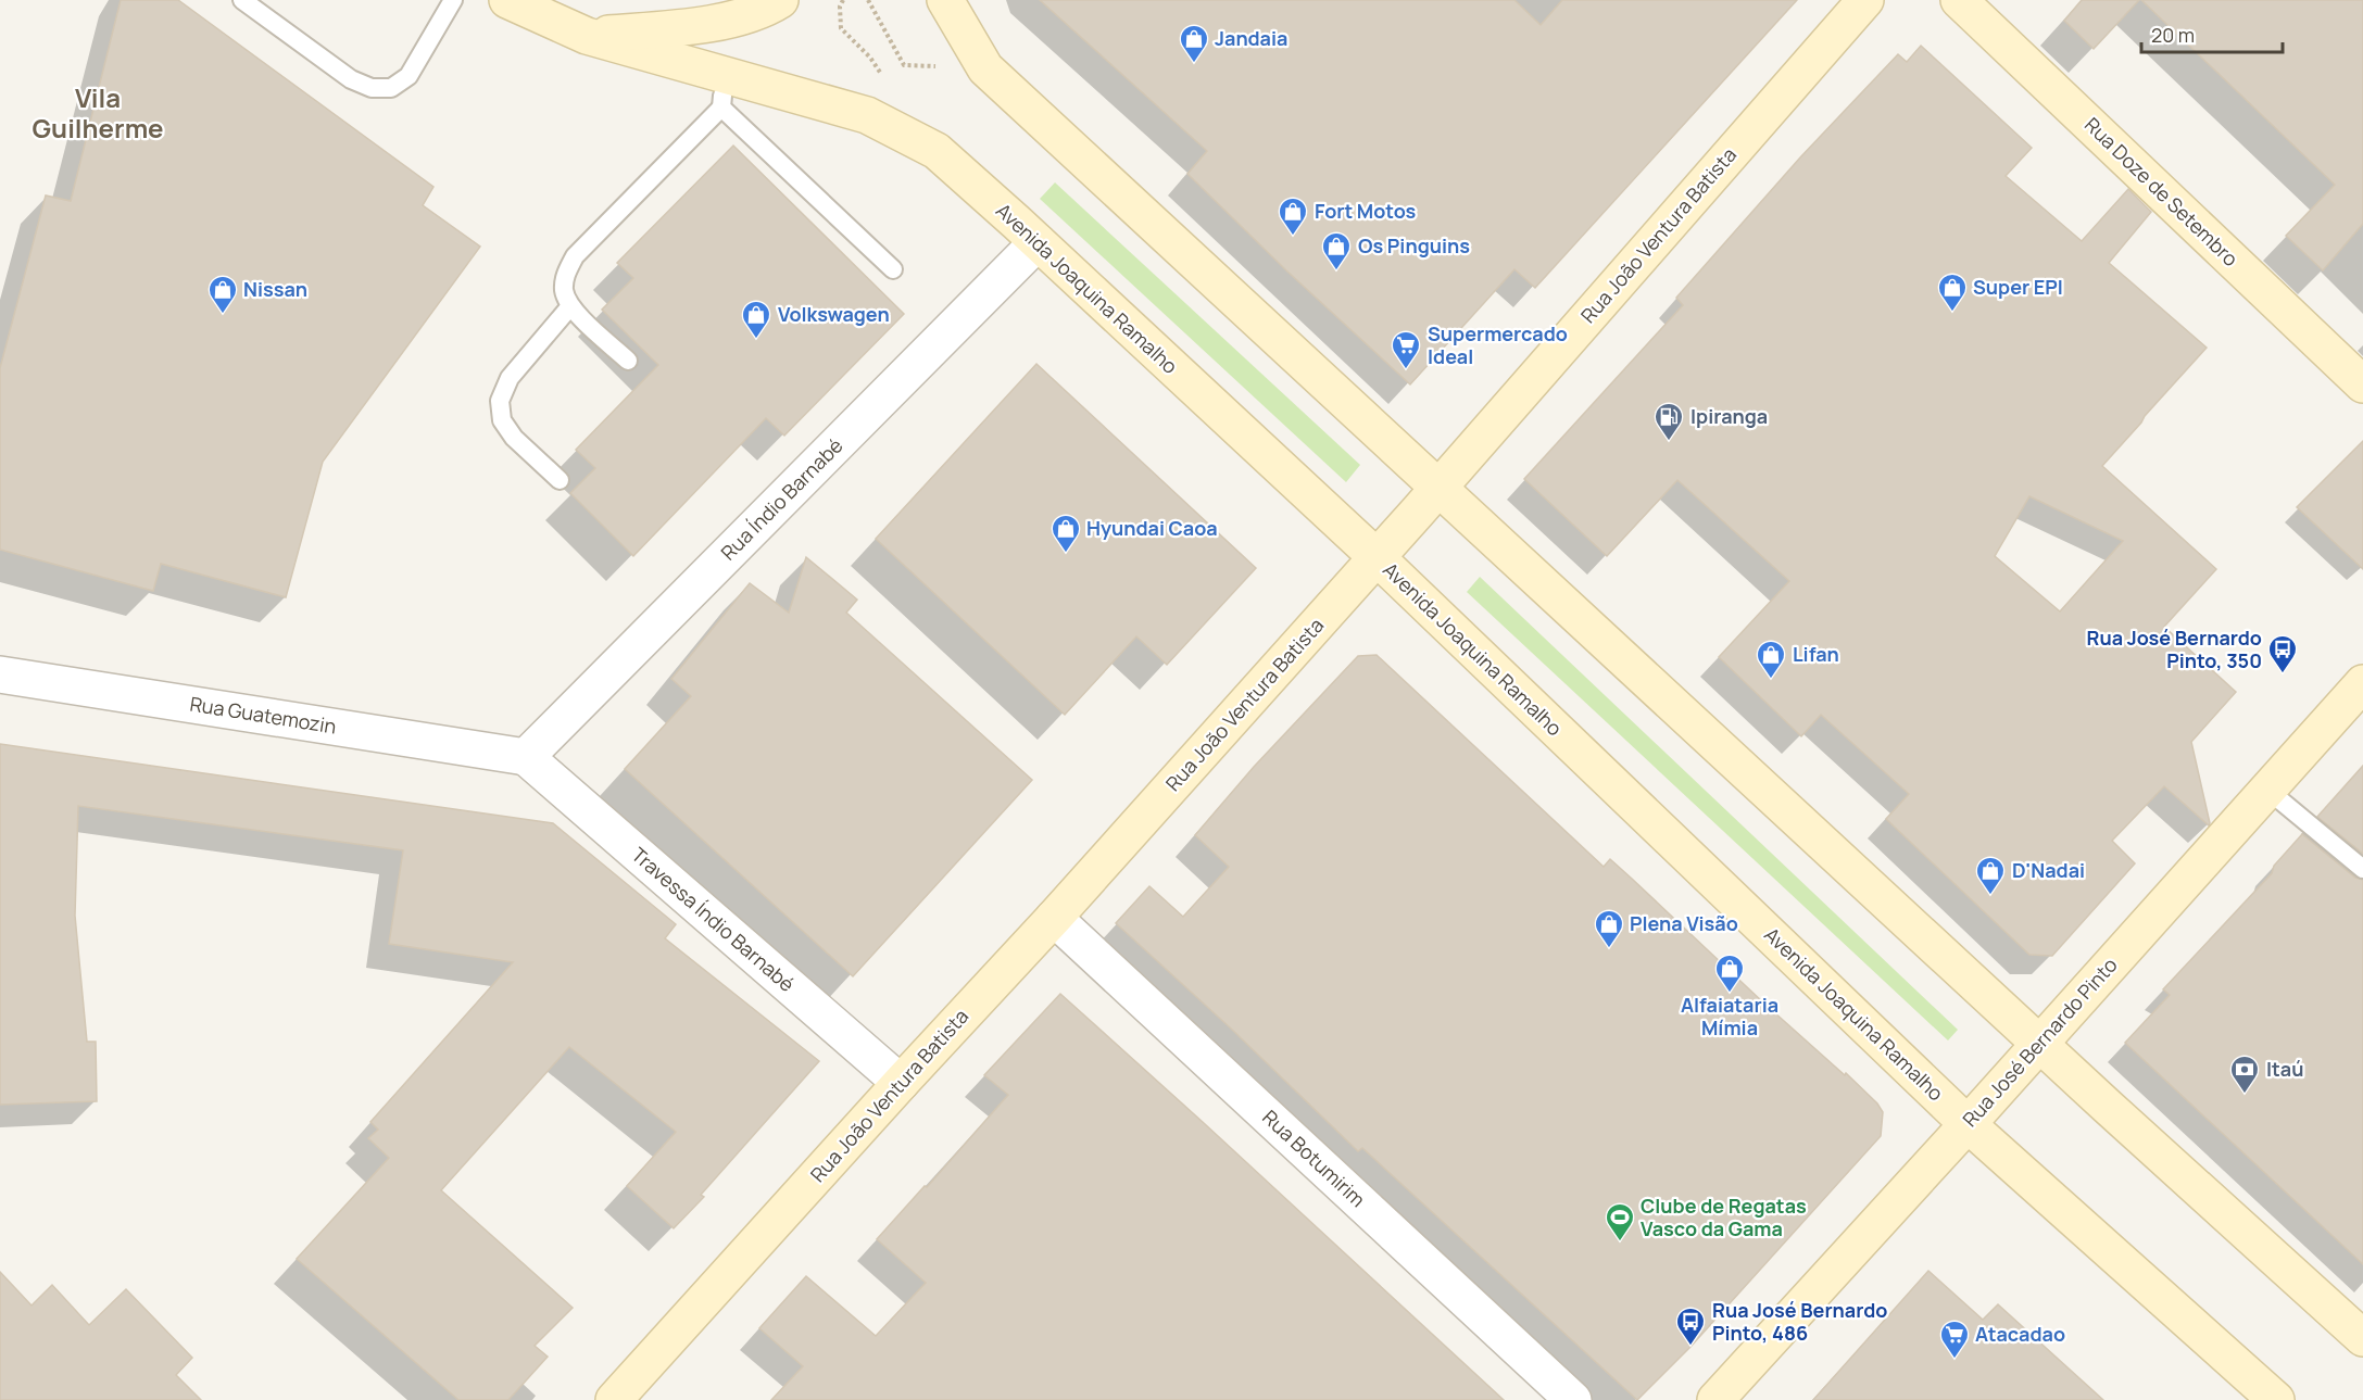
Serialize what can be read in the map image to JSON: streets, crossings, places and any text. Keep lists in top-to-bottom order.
{
  "streets": {
    "main road": [
      "Rua Doze de Setembro",
      "Rua João Ventura Batista",
      "Avenida Joaquina Ramalho",
      "Rua José Bernardo Pinto"
    ],
    "street": [
      "Rua Índio Barnabé",
      "Rua Guatemozin",
      "Travessa Índio Barnabé",
      "Rua Botumirim"
    ]
  },
  "crossings": [
    ["Rua João Ventura Batista", "Avenida Joaquina Ramalho"],
    ["Rua João Ventura Batista", "Travessa Índio Barnabé"],
    ["Rua João Ventura Batista", "Rua Botumirim"],
    ["Avenida Joaquina Ramalho", "Rua Índio Barnabé"],
    ["Avenida Joaquina Ramalho", "Rua José Bernardo Pinto"],
    ["Rua Índio Barnabé", "Rua Guatemozin"],
    ["Rua Índio Barnabé", "Travessa Índio Barnabé"],
    ["Rua Guatemozin", "Travessa Índio Barnabé"]
  ],
  "districts": ["Vila Guilherme"],
  "places": {
    "shop": [
      "Jandaia",
      "Fort Motos",
      "Os Pinguins",
      "Super EPI",
      "Nissan",
      "Volkswagen",
      "Hyundai Caoa",
      "Lifan",
      "D'Nadai",
      "Plena Visão",
      "Alfaiataria Mímia"
    ],
    "supermarket": ["Supermercado Ideal", "Atacadao"],
    "fuel station": ["Ipiranga"],
    "bus stop": ["Rua José Bernardo Pinto, 350", "Rua José Bernardo Pinto, 486"],
    "bank": ["Itaú"],
    "sports": ["Clube de Regatas Vasco da Gama"]
  },
  "scale_bar": "20 m"
}
